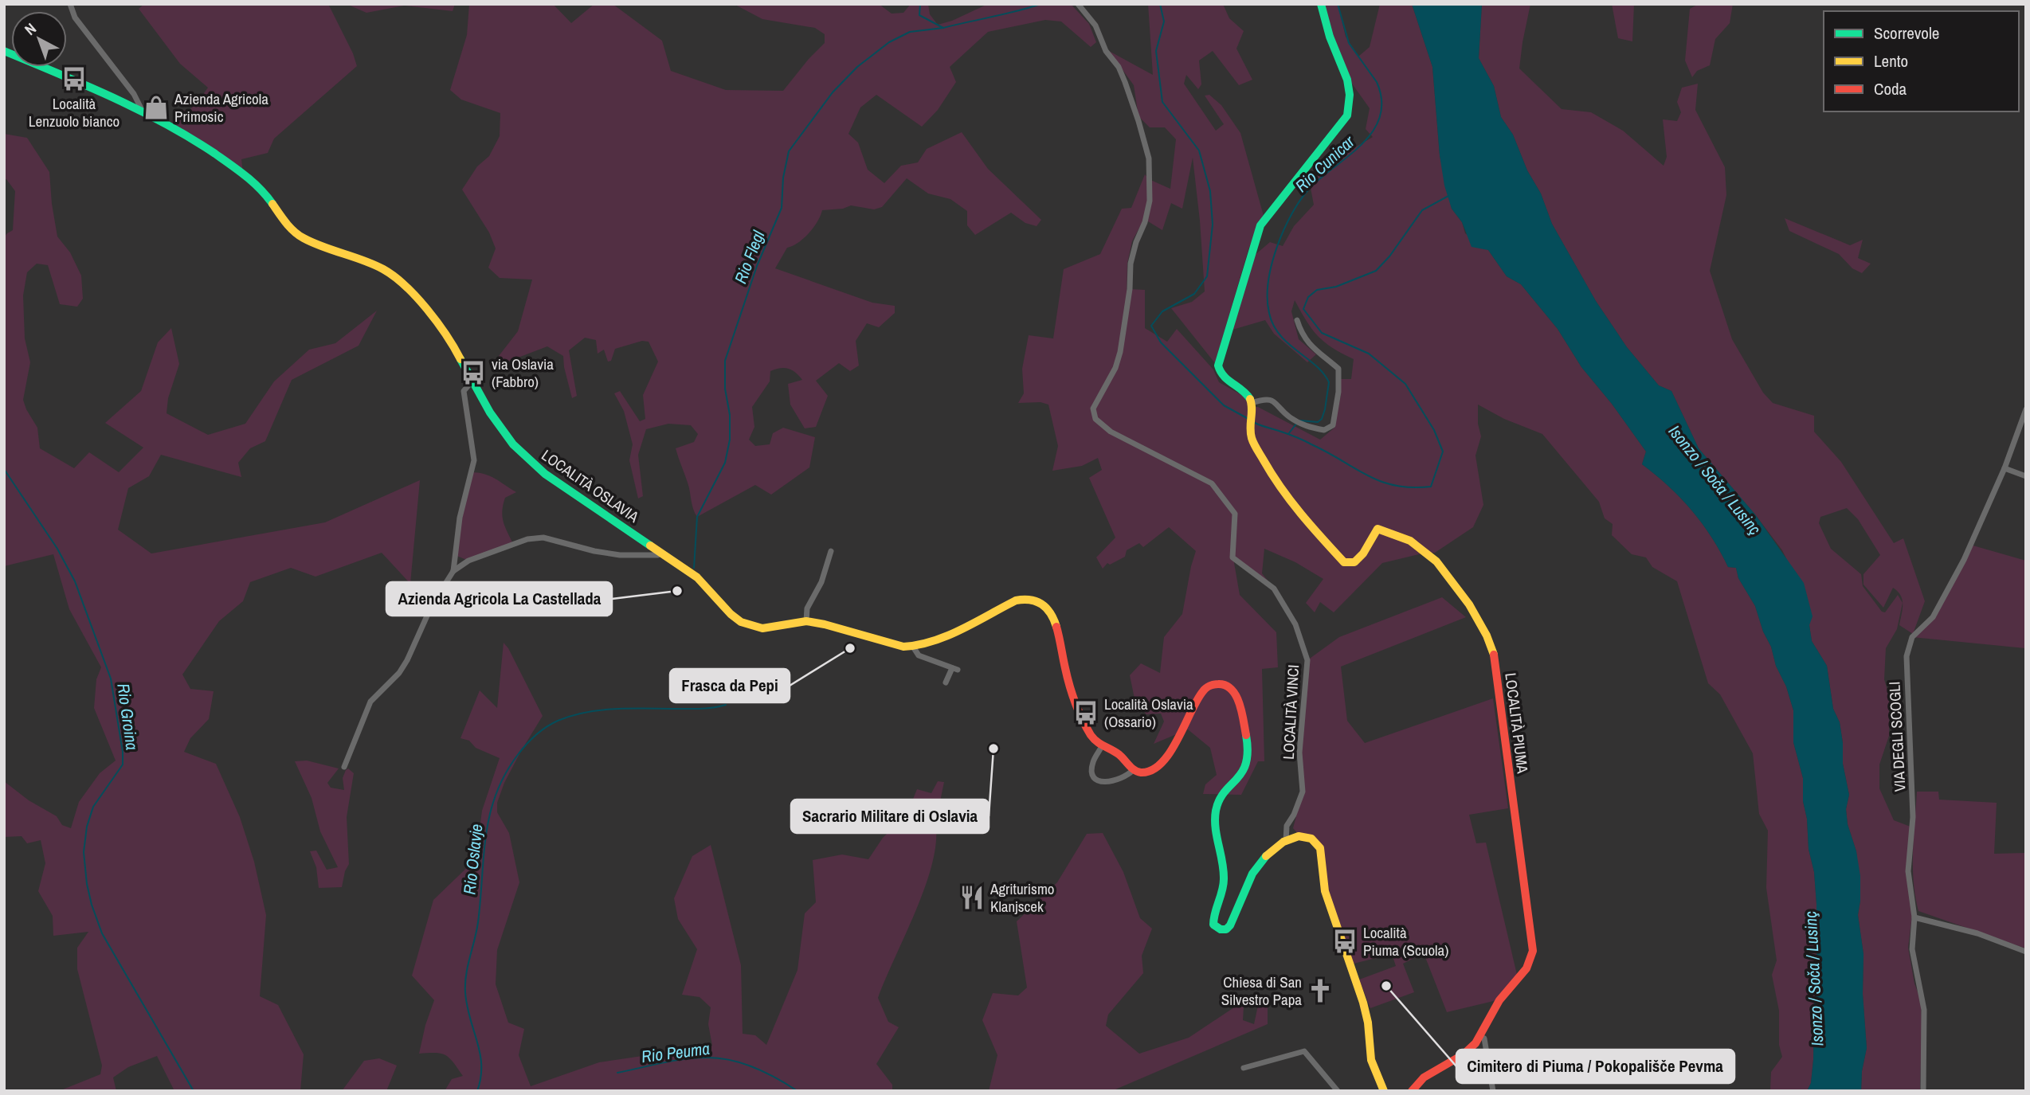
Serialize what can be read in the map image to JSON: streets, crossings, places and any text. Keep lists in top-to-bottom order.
{
  "streets": {
    "street": [
      "LOCALITÀ OSLAVIA",
      "LOCALITÀ VINCI",
      "LOCALITÀ PIUMA",
      "VIA DEGLI SCOGLI"
    ]
  },
  "water": [
    "Rio Cunicar",
    "Rio Flegl",
    "Isonzo / Soča / Lusinç",
    "Rio Groina",
    "Rio Oslavje",
    "Rio Peuma"
  ],
  "places": {
    "bus stop": [
      "Località Lenzuolo bianco",
      "via Oslavia (Fabbro)",
      "Località Oslavia (Ossario)",
      "Località Piuma (Scuola)"
    ],
    "shop": ["Azienda Agricola Primosic"],
    "other": [
      "Azienda Agricola La Castellada",
      "Frasca da Pepi",
      "Sacrario Militare di Oslavia",
      "Cimitero di Piuma / Pokopališče Pevma"
    ],
    "restaurant": ["Agriturismo Klanjscek"],
    "church": ["Chiesa di San Silvestro Papa"]
  },
  "legend": ["Scorrevole", "Lento", "Coda"],
  "north": "top left"
}
